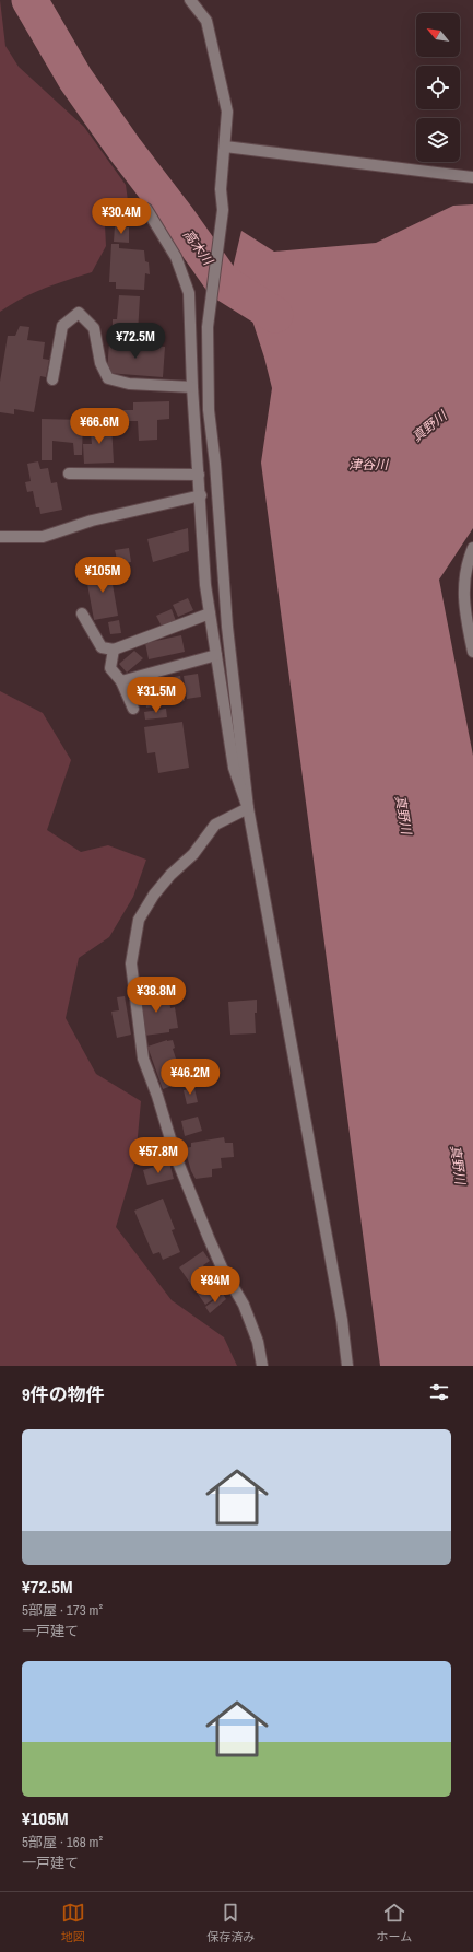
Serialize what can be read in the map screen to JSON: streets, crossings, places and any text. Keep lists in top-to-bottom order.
{
  "water": ["高木川", "真野川", "津谷川"],
  "north": "top left",
  "page": {
    "price": [
      "¥30.4M",
      "¥72.5M",
      "¥66.6M",
      "¥105M",
      "¥31.5M",
      "¥38.8M",
      "¥46.2M",
      "¥57.8M",
      "¥84M"
    ],
    "heading": "9件の物件",
    "list": [
      {
        "name": "¥72.5M",
        "note": "5部屋 · 173 m² · 一戸建て"
      },
      {
        "name": "¥105M",
        "note": "5部屋 · 168 m² · 一戸建て"
      }
    ],
    "tabs": ["地図", "保存済み", "ホーム"]
  }
}
